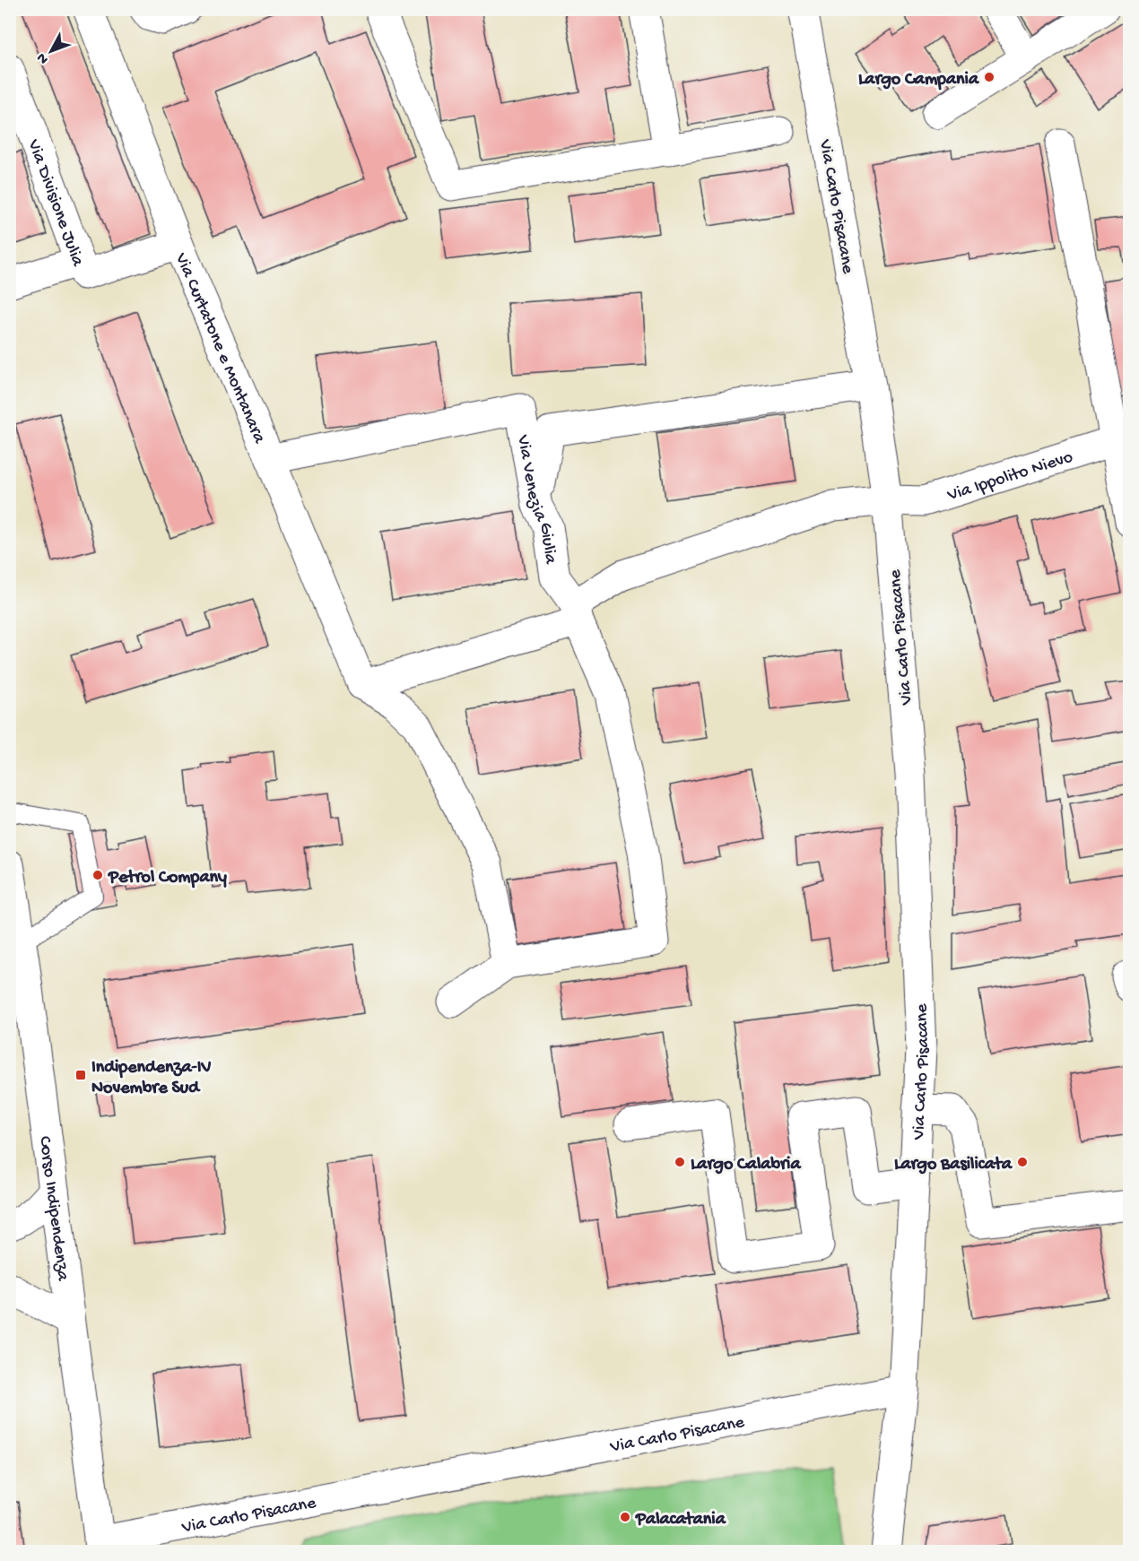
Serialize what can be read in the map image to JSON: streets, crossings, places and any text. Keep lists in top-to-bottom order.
{
  "streets": {
    "street": [
      "Via Divisione Julia",
      "Via Carlo Pisacane",
      "Via Curtatone e Montanara",
      "Via Ippolito Nievo",
      "Via Venezia Giulia",
      "Corso Indipendenza"
    ]
  },
  "crossings": [
    ["Via Carlo Pisacane", "Via Ippolito Nievo"],
    ["Via Carlo Pisacane", "Corso Indipendenza"],
    ["Via Curtatone e Montanara", "Via Venezia Giulia"]
  ],
  "places": {
    "other": [
      "Largo Campania",
      "Petrol Company",
      "Largo Calabria",
      "Largo Basilicata",
      "Palacatania"
    ],
    "transit": ["Indipendenza-IV Novembre Sud"]
  },
  "north": "bottom left"
}
